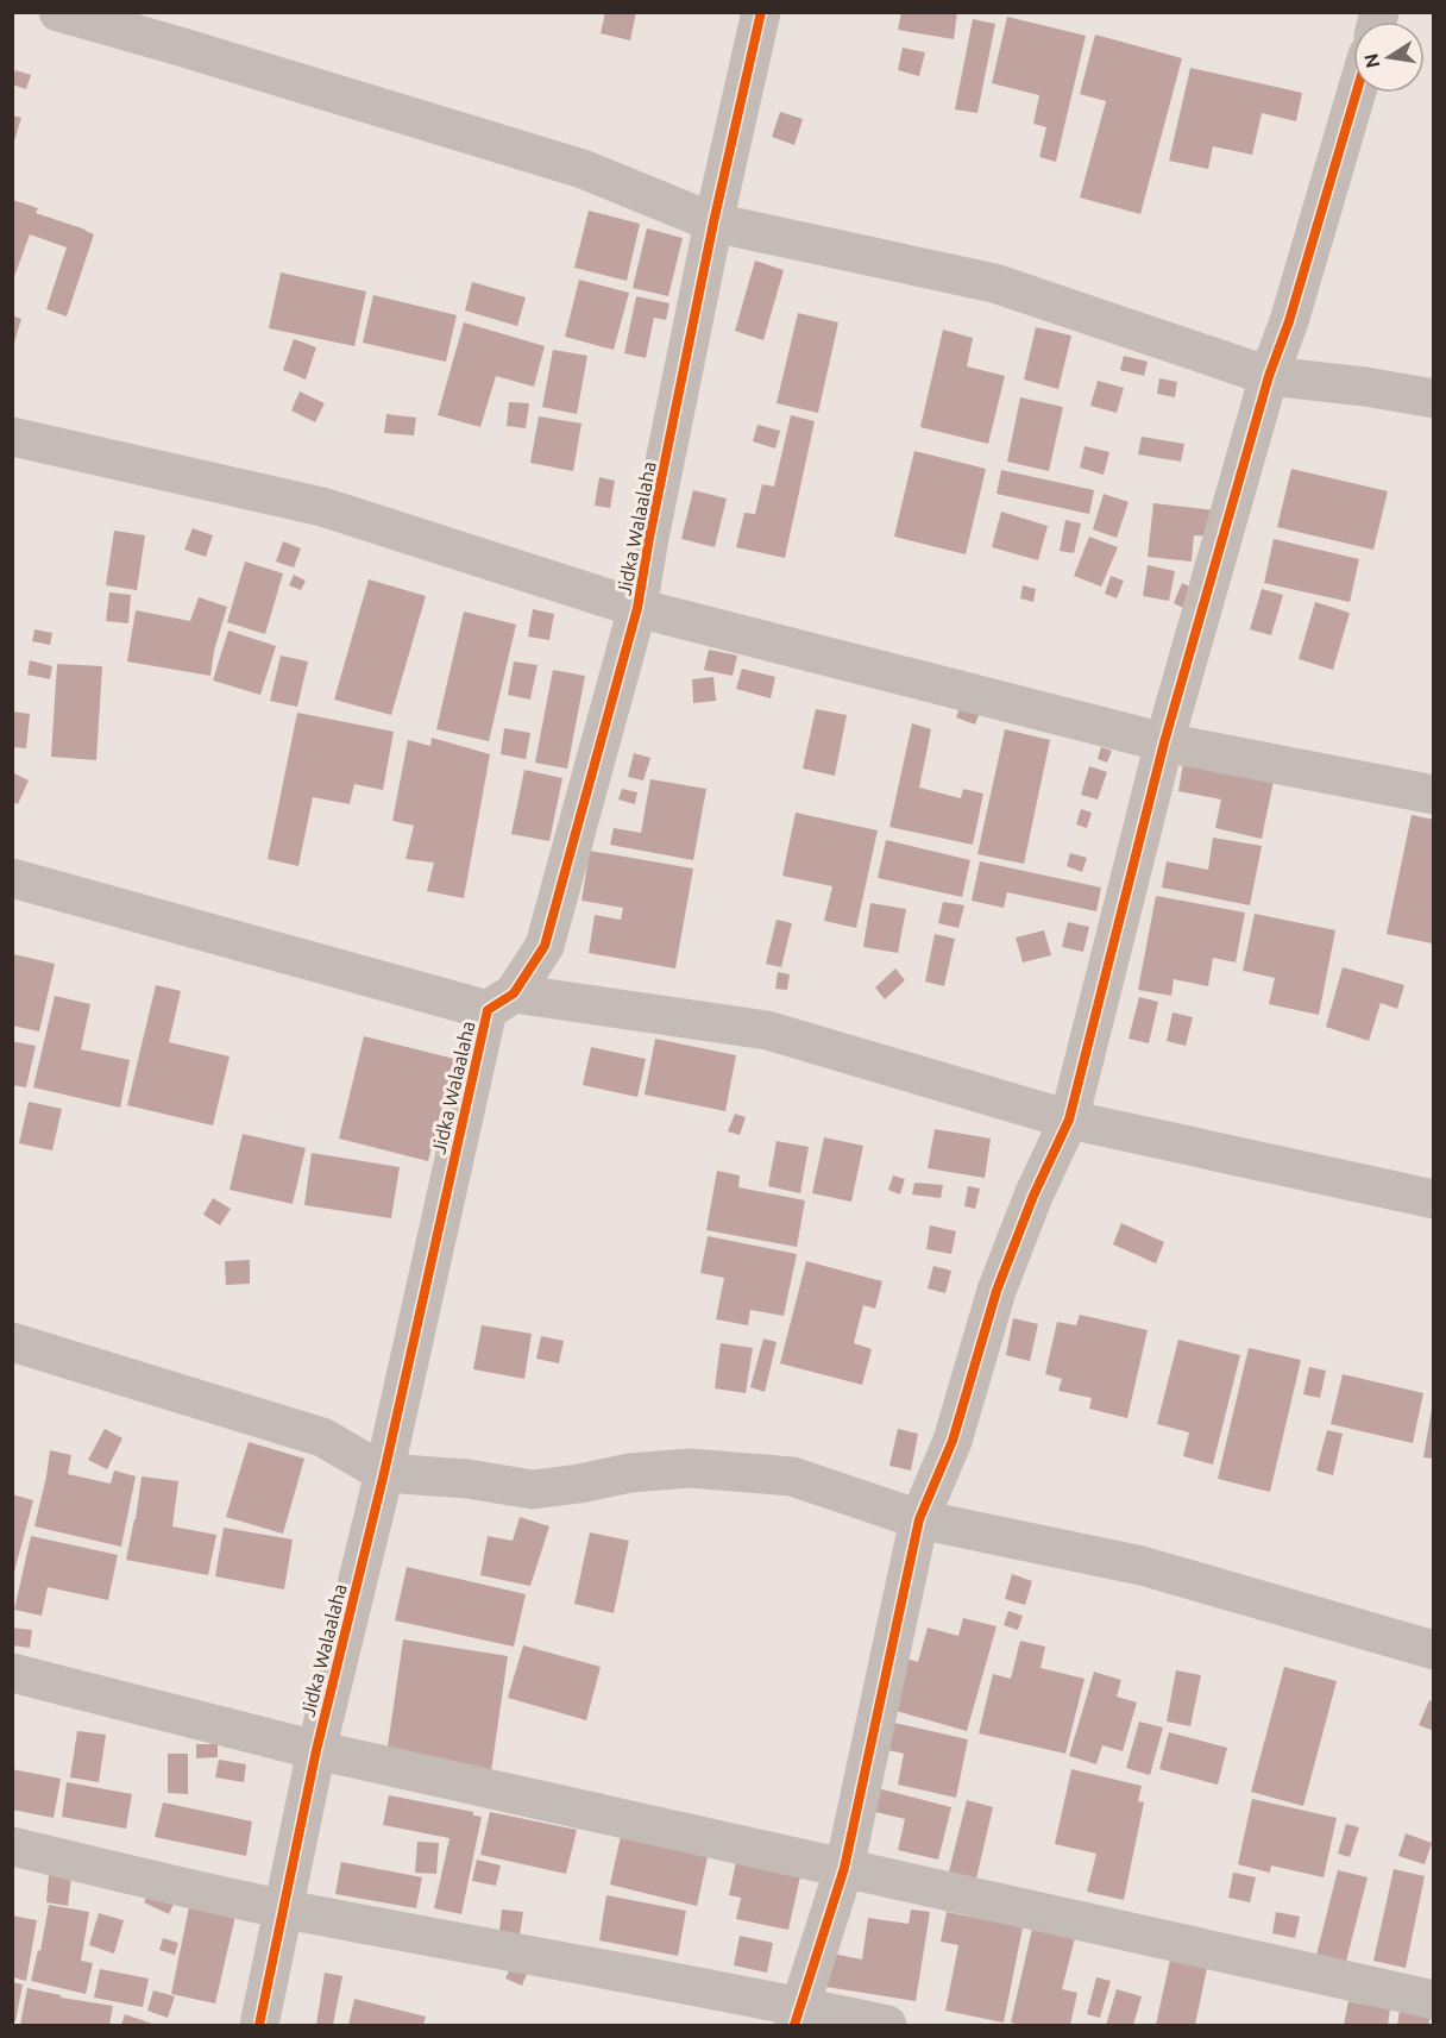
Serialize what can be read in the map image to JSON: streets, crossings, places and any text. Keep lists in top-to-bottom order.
{
  "streets": {
    "street": ["Jidka Walaalaha"]
  },
  "north": "left"
}
